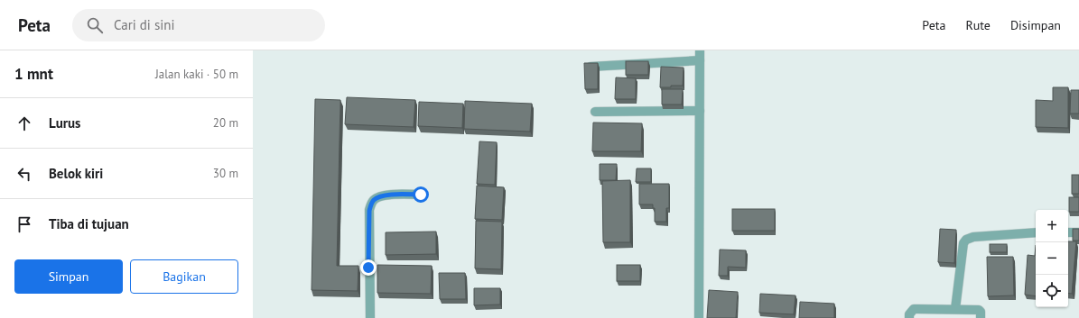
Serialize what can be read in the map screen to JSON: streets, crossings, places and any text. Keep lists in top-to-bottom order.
{
  "page": {
    "header": "Peta",
    "search": "Cari di sini",
    "nav": ["Peta", "Rute", "Disimpan"],
    "heading": ["1 mnt", "Jalan kaki · 50 m"],
    "list": [
      ["Lurus", "20 m"],
      ["Belok kiri", "30 m"],
      "Tiba di tujuan"
    ],
    "map_buttons": ["+", "−"],
    "buttons": ["Simpan", "Bagikan"]
  }
}
